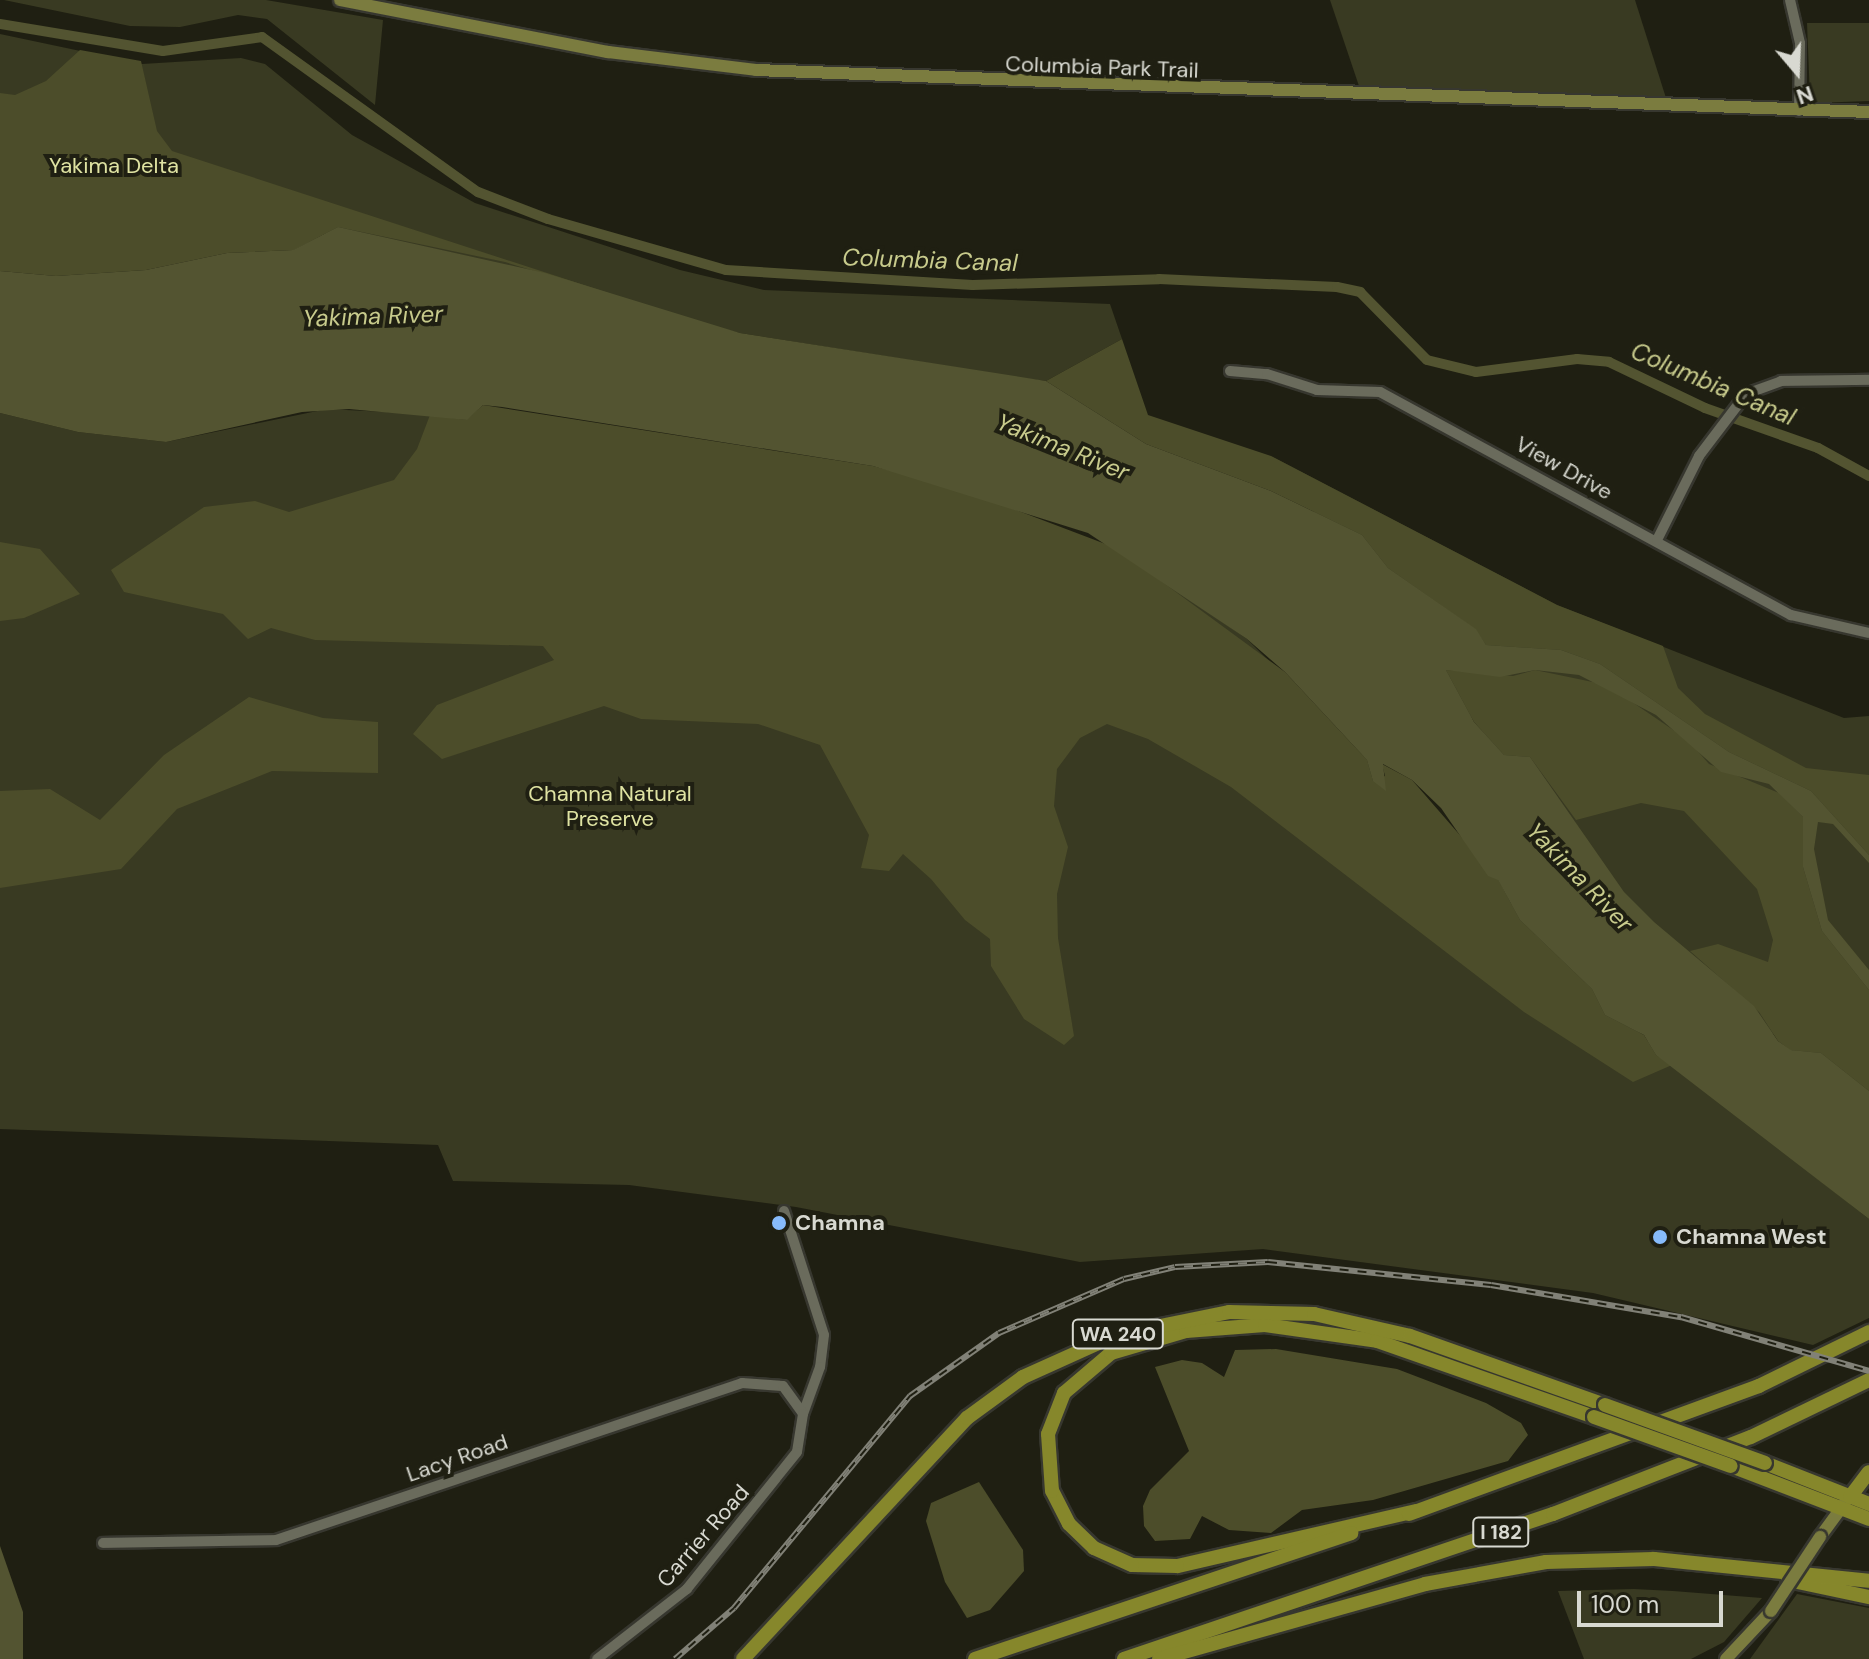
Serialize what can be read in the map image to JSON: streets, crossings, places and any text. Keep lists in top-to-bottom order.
{
  "streets": {
    "highway": ["WA 240", "I 182"],
    "main road": ["Columbia Park Trail"],
    "street": ["View Drive", "Lacy Road", "Carrier Road"]
  },
  "crossings": [
    ["Lacy Road", "Carrier Road"]
  ],
  "water": ["Columbia Canal", "Yakima River"],
  "parks": ["Yakima Delta", "Chamna Natural Preserve"],
  "places": ["Chamna", "Chamna West"],
  "scale_bar": "100 m",
  "north": "bottom"
}
